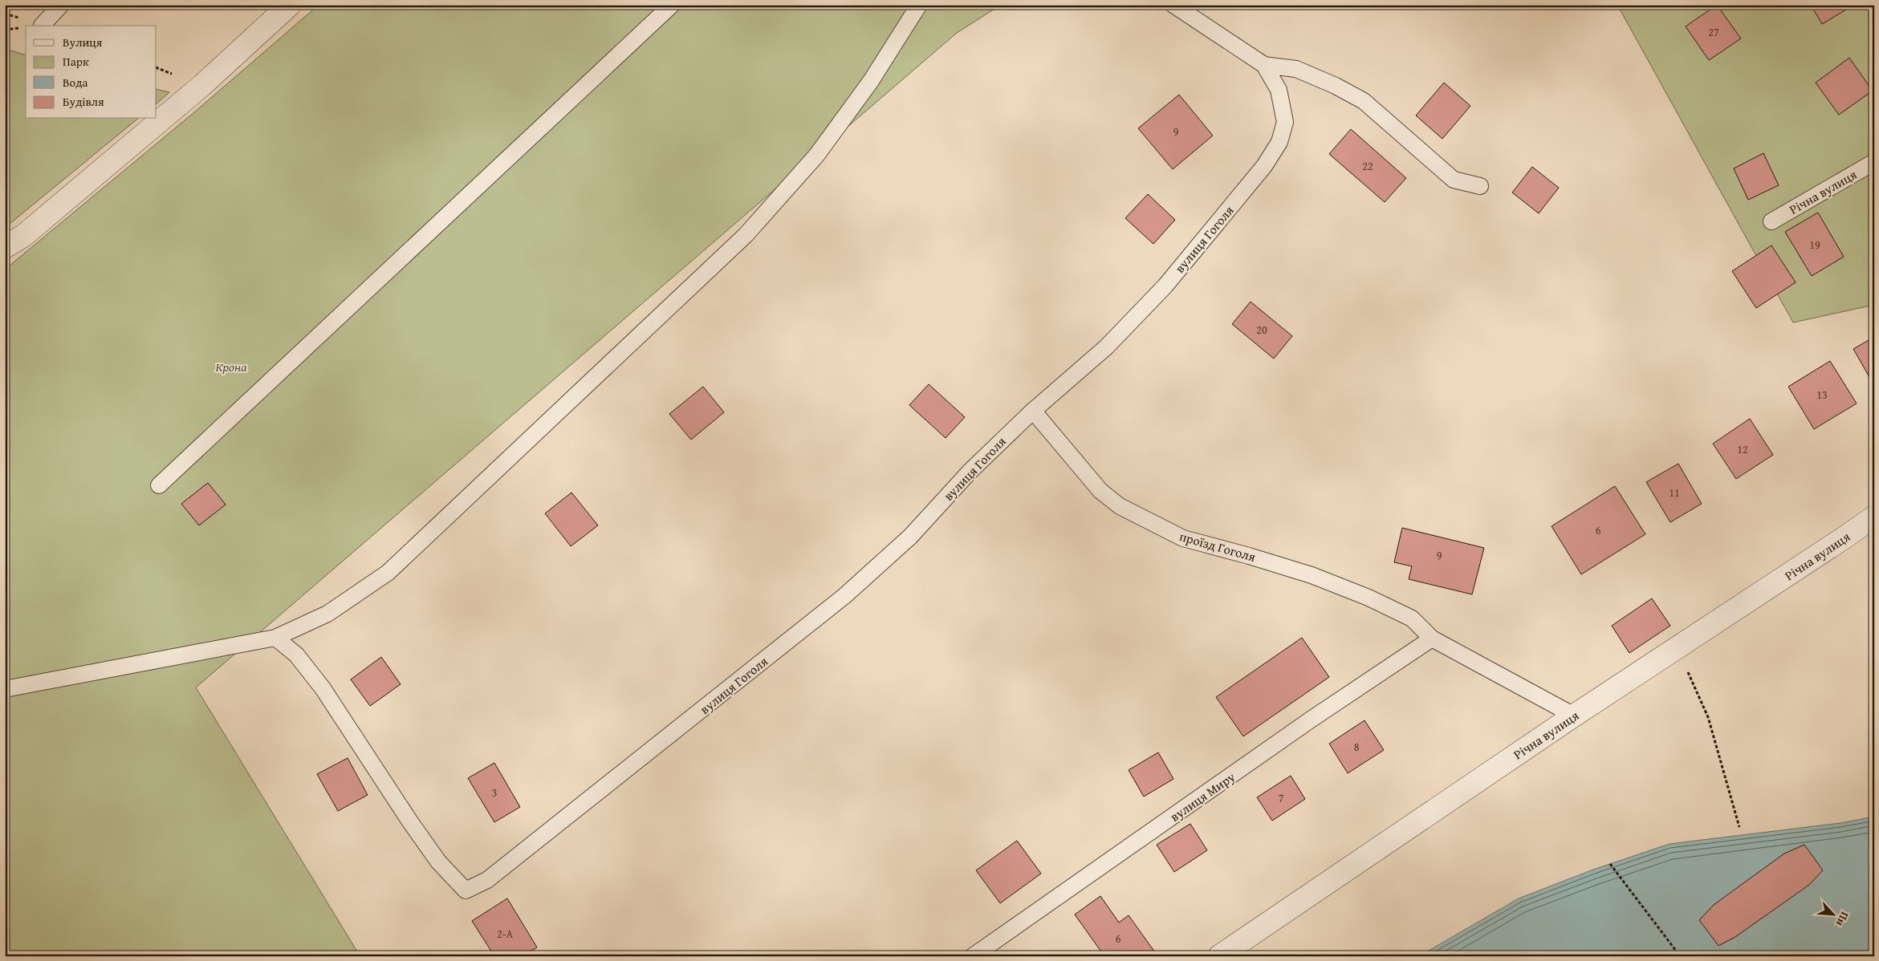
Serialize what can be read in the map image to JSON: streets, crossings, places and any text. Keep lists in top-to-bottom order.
{
  "streets": {
    "street": ["Річна вулиця"],
    "lane": ["вулиця Гоголя", "проїзд Гоголя", "вулиця Миру"]
  },
  "crossings": [
    ["Річна вулиця", "проїзд Гоголя"],
    ["вулиця Гоголя", "проїзд Гоголя"],
    ["проїзд Гоголя", "вулиця Миру"]
  ],
  "parks": ["Крона"],
  "house_numbers": [
    "27",
    "9",
    "22",
    "19",
    "20",
    "13",
    "12",
    "11",
    "6",
    "9",
    "8",
    "3",
    "7",
    "2-А",
    "6"
  ],
  "legend": [
    "Вулиця",
    "Парк",
    "Вода",
    "Будівля"
  ],
  "north": "bottom right"
}
